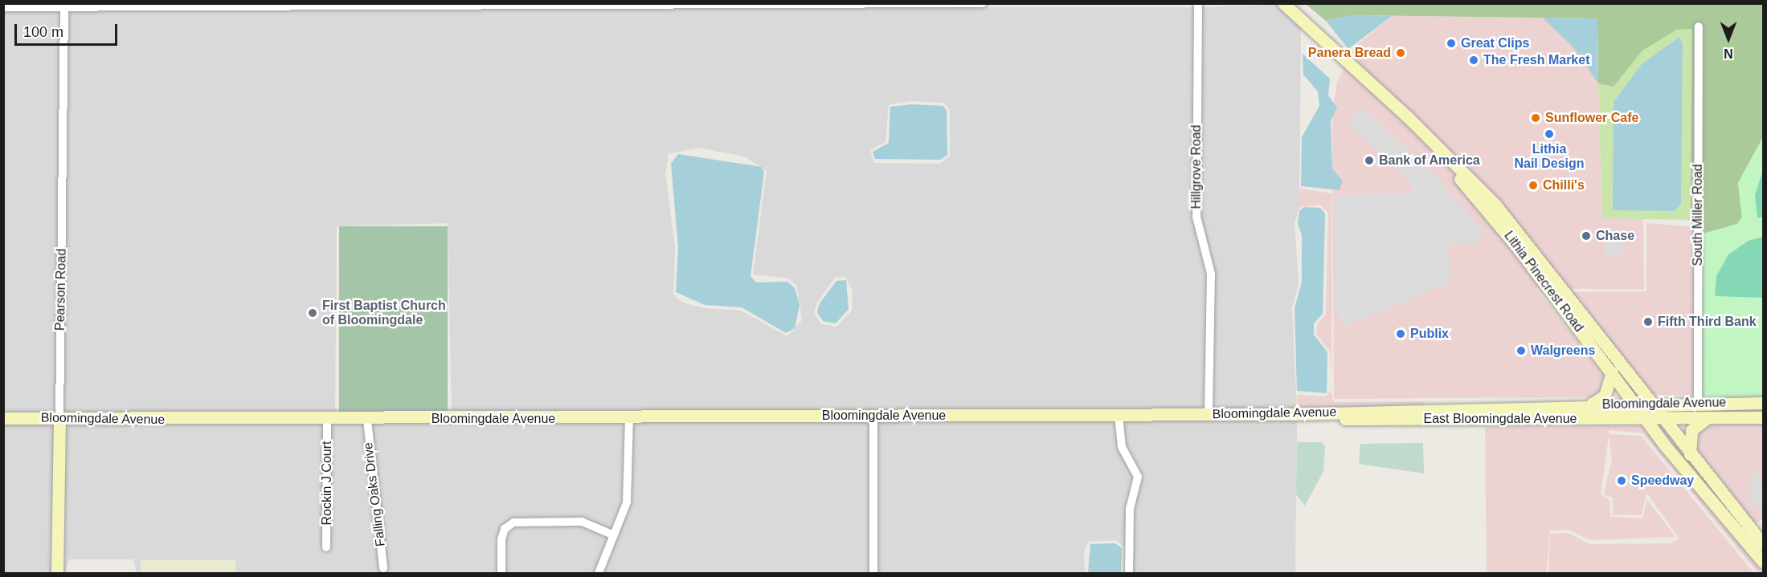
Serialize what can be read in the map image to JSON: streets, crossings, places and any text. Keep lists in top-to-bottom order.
{
  "streets": {
    "main road": [
      "Lithia Pinecrest Road",
      "Pearson Road",
      "Bloomingdale Avenue",
      "East Bloomingdale Avenue"
    ],
    "street": [
      "Hillgrove Road",
      "South Miller Road",
      "Rockin J Court",
      "Falling Oaks Drive"
    ]
  },
  "crossings": [
    ["Hillgrove Road", "Bloomingdale Avenue"],
    ["South Miller Road", "Bloomingdale Avenue"],
    ["Lithia Pinecrest Road", "Bloomingdale Avenue"],
    ["Lithia Pinecrest Road", "East Bloomingdale Avenue"],
    ["Pearson Road", "Bloomingdale Avenue"],
    ["Bloomingdale Avenue", "East Bloomingdale Avenue"],
    ["Bloomingdale Avenue", "Rockin J Court"],
    ["Bloomingdale Avenue", "Falling Oaks Drive"]
  ],
  "places": [
    "Great Clips",
    "Panera Bread",
    "The Fresh Market",
    "Sunflower Cafe",
    "Lithia Nail Design",
    "Bank of America",
    "Chilli's",
    "Chase",
    "First Baptist Church of Bloomingdale",
    "Fifth Third Bank",
    "Publix",
    "Walgreens",
    "Speedway"
  ],
  "scale_bar": "100 m",
  "north": "bottom"
}
